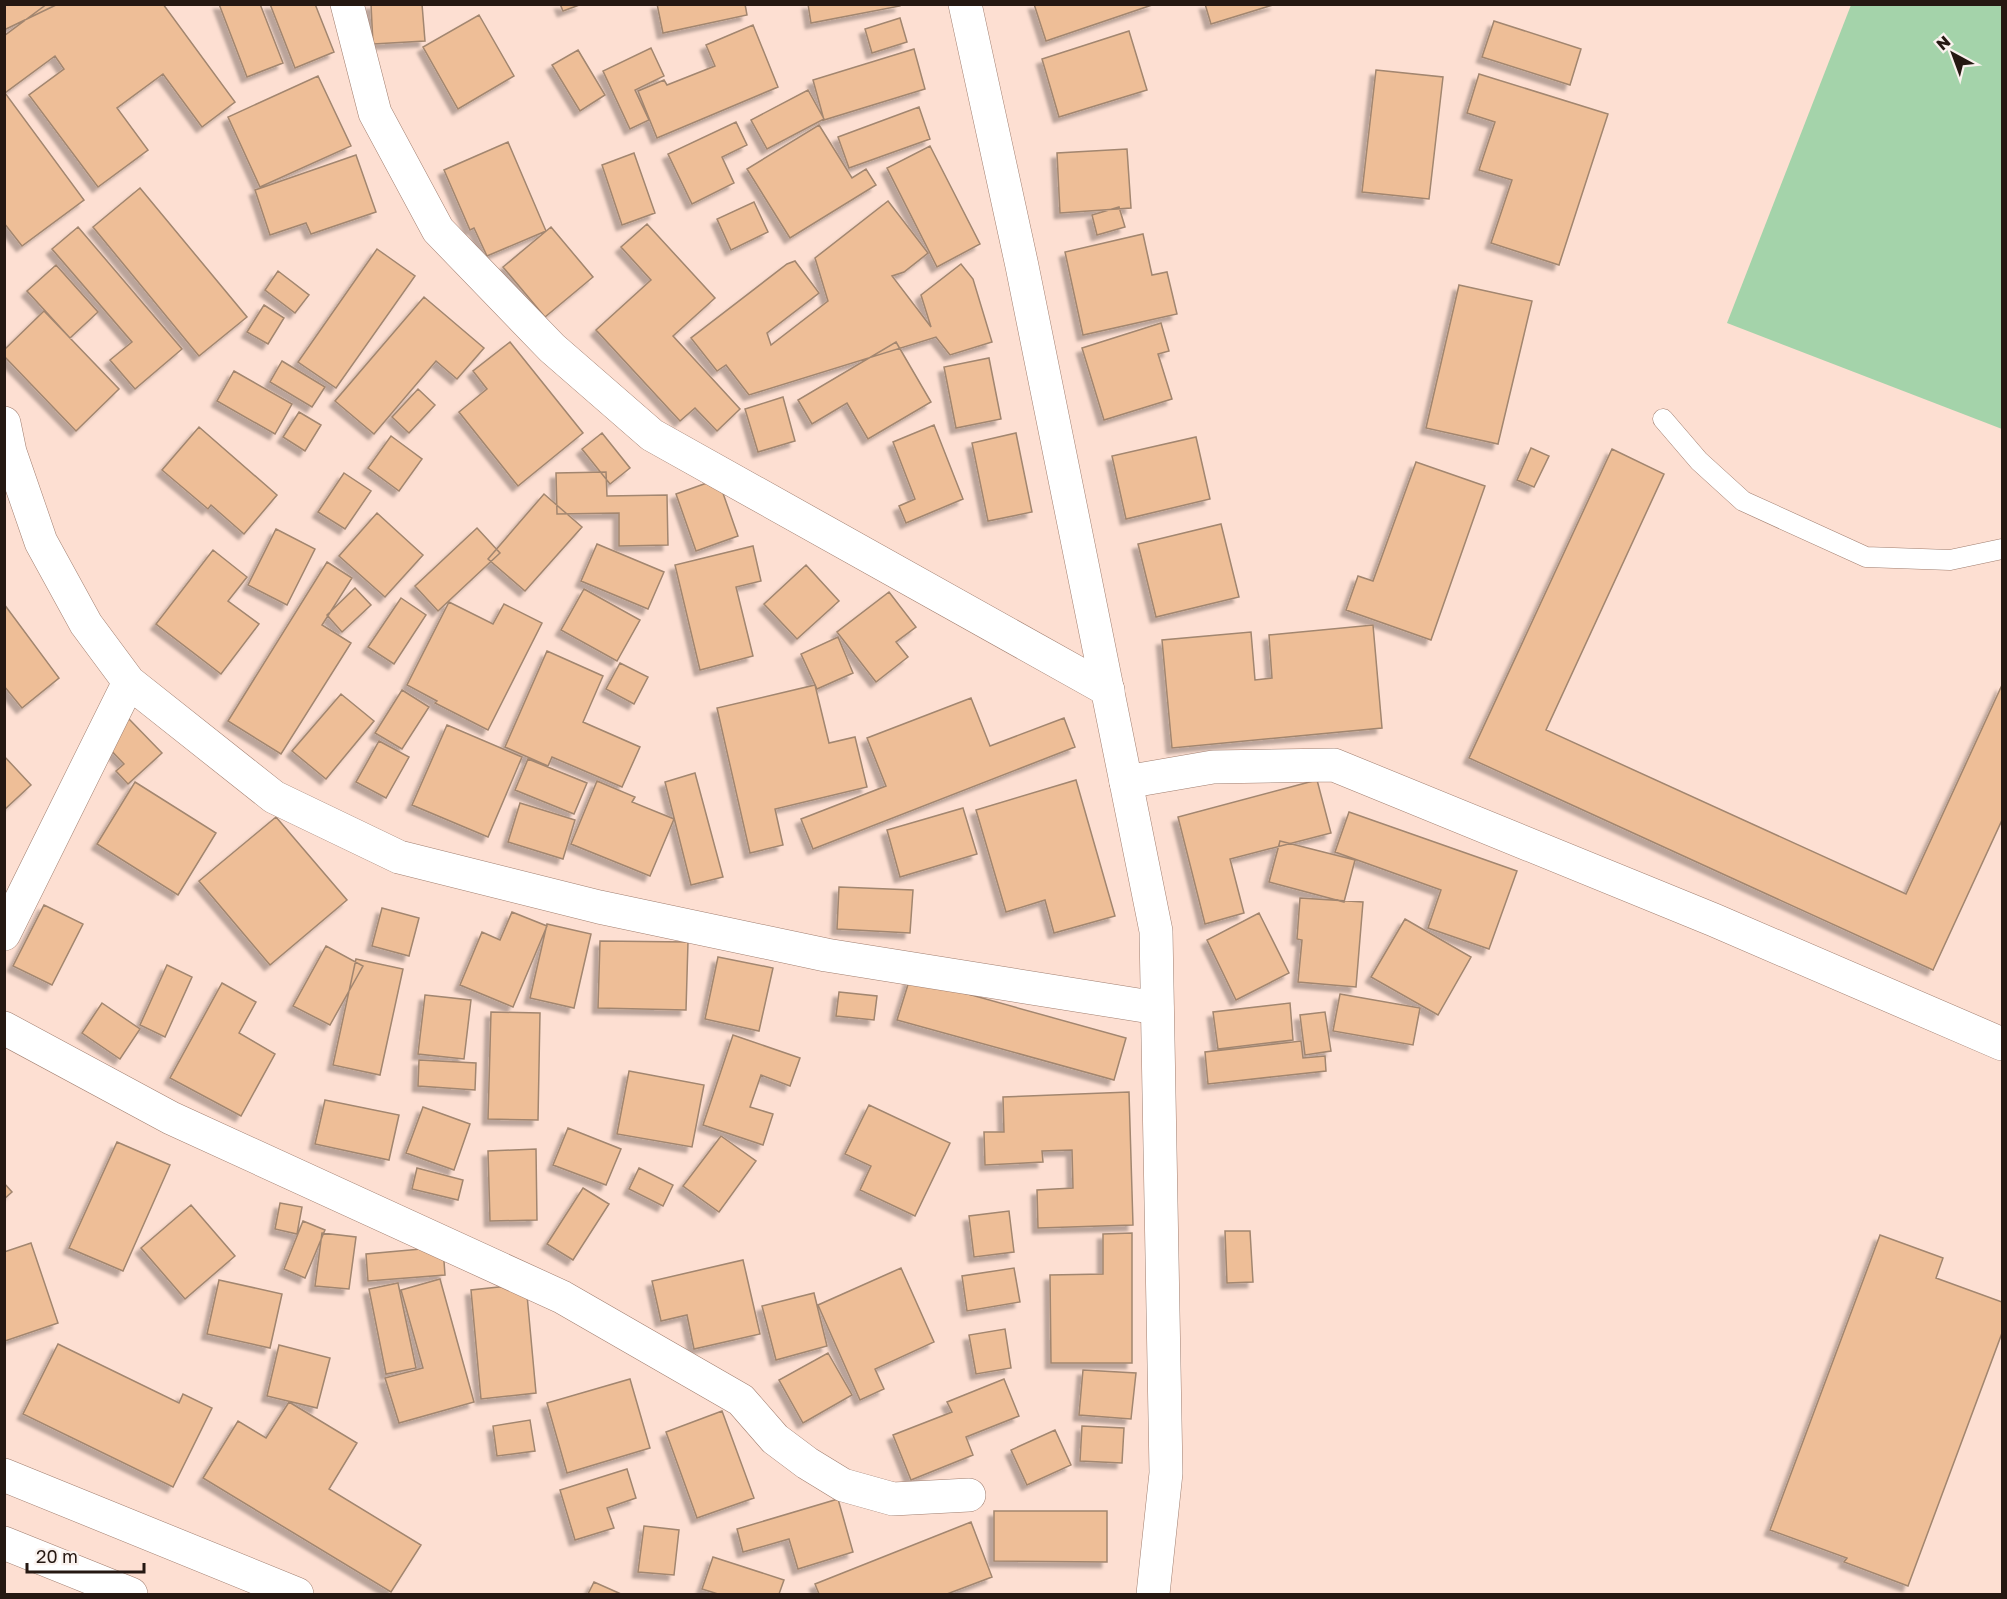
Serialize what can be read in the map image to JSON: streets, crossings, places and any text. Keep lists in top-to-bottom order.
{
  "scale_bar": "20 m",
  "north": "top left"
}
